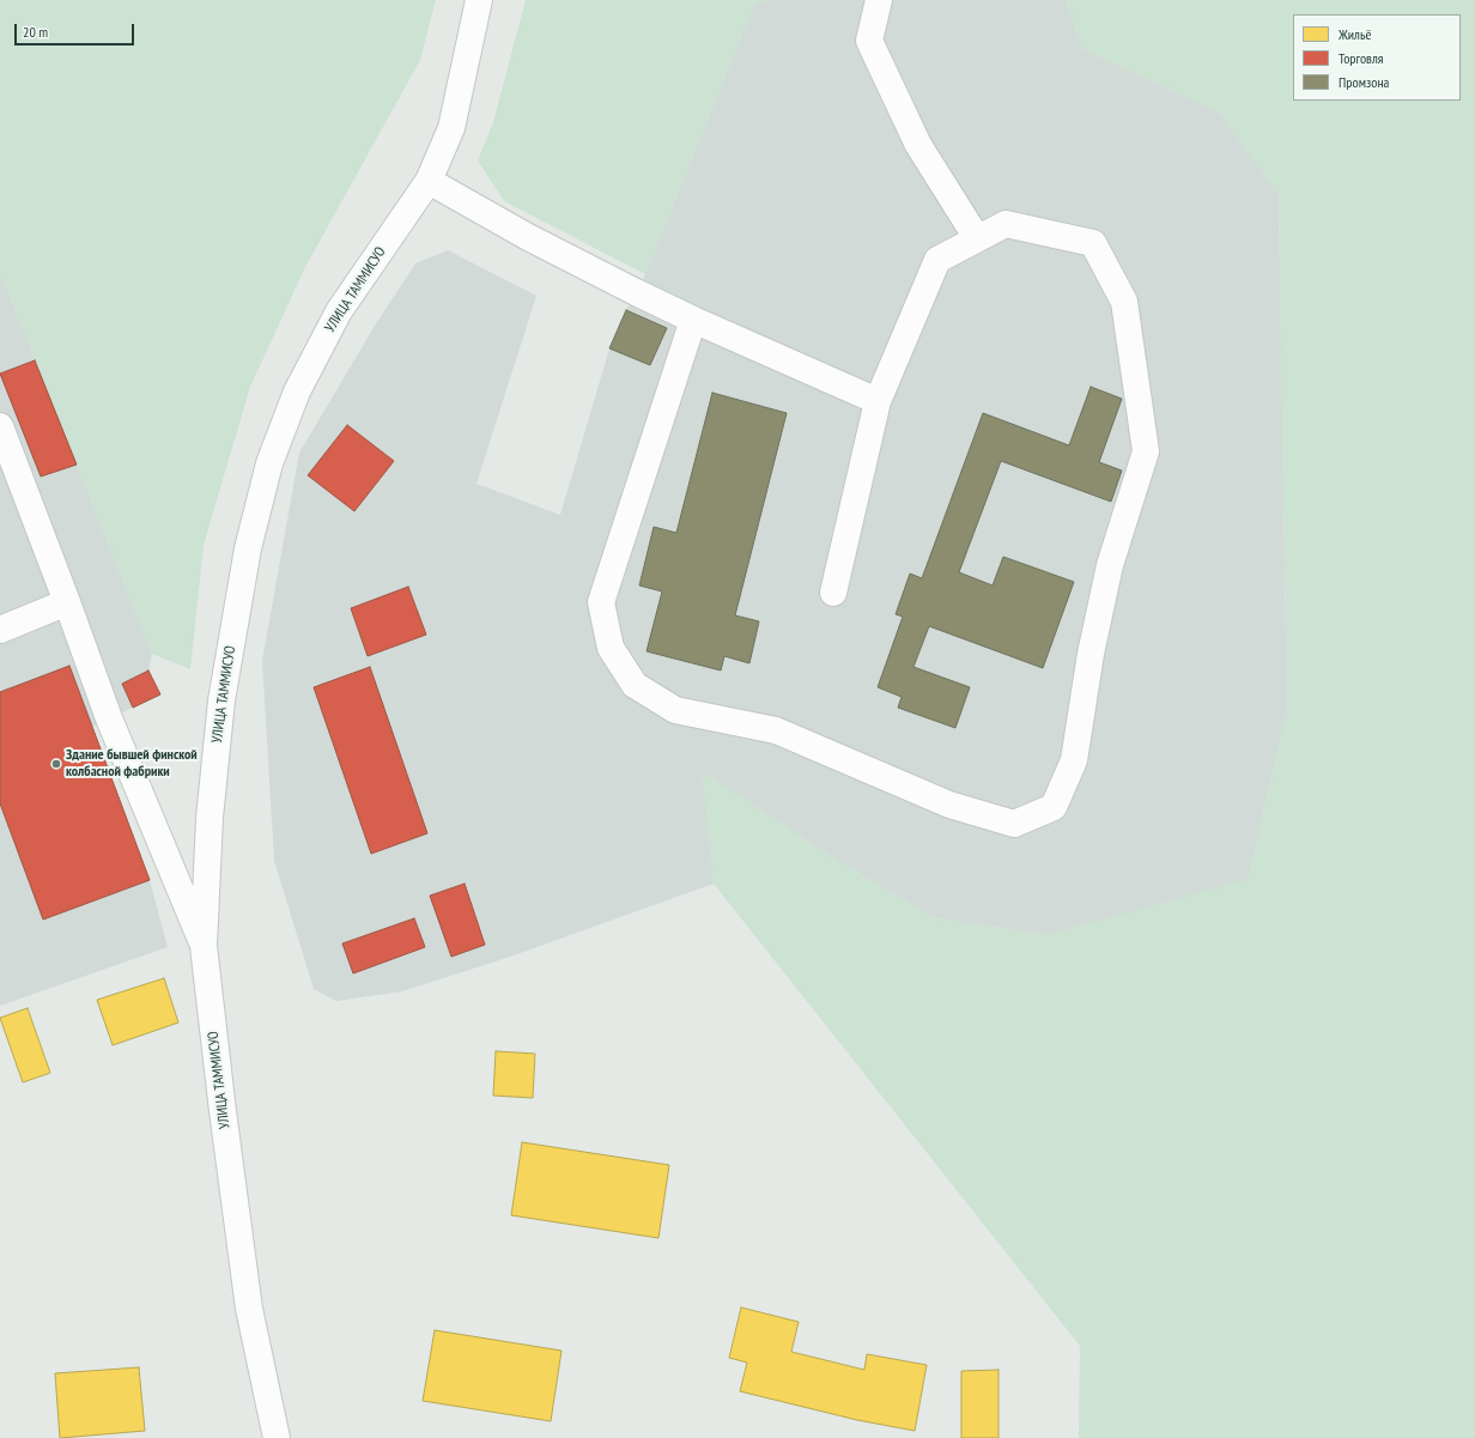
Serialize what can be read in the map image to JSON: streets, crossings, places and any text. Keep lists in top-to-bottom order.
{
  "streets": {
    "street": ["УЛИЦА ТАММИСУО"]
  },
  "places": ["Здание бывшей финской колбасной фабрики"],
  "legend": ["Жильё", "Торговля", "Промзона"],
  "scale_bar": "20 m"
}
